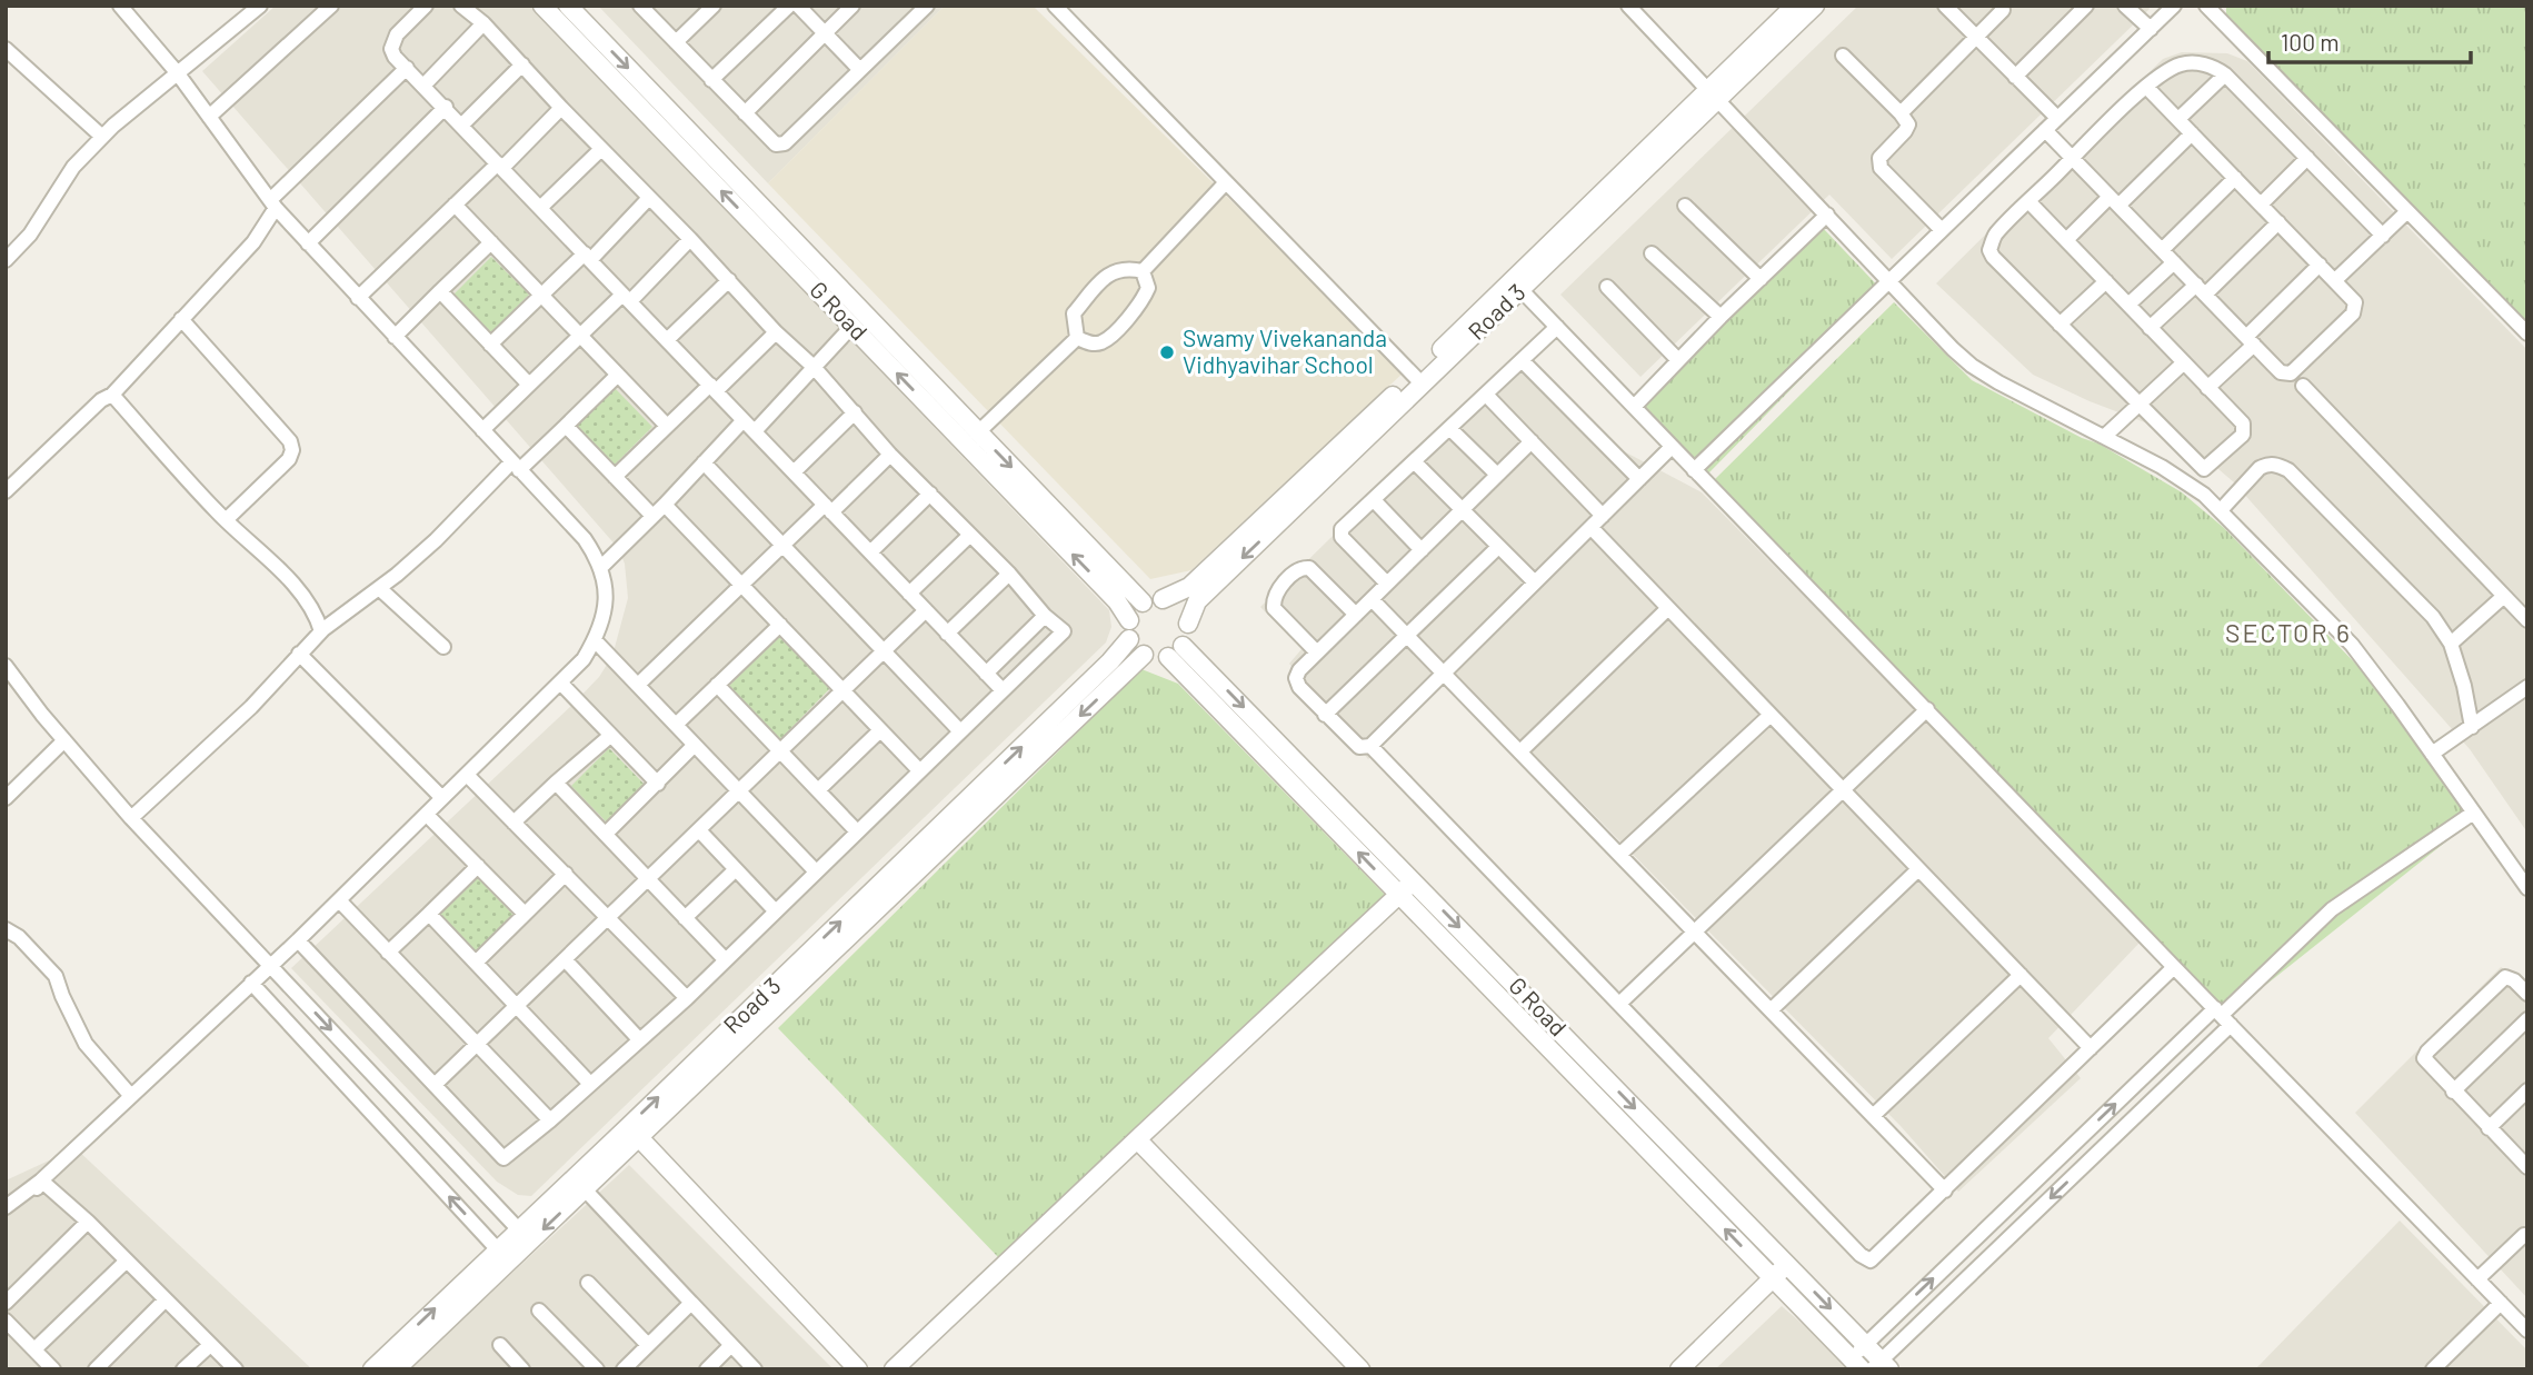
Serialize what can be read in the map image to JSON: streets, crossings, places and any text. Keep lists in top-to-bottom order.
{
  "streets": {
    "street": ["G Road", "Road 3"]
  },
  "crossings": [
    ["G Road", "Road 3"]
  ],
  "districts": ["SECTOR 6"],
  "places": ["Swamy Vivekananda Vidhyavihar School"],
  "scale_bar": "100 m"
}
